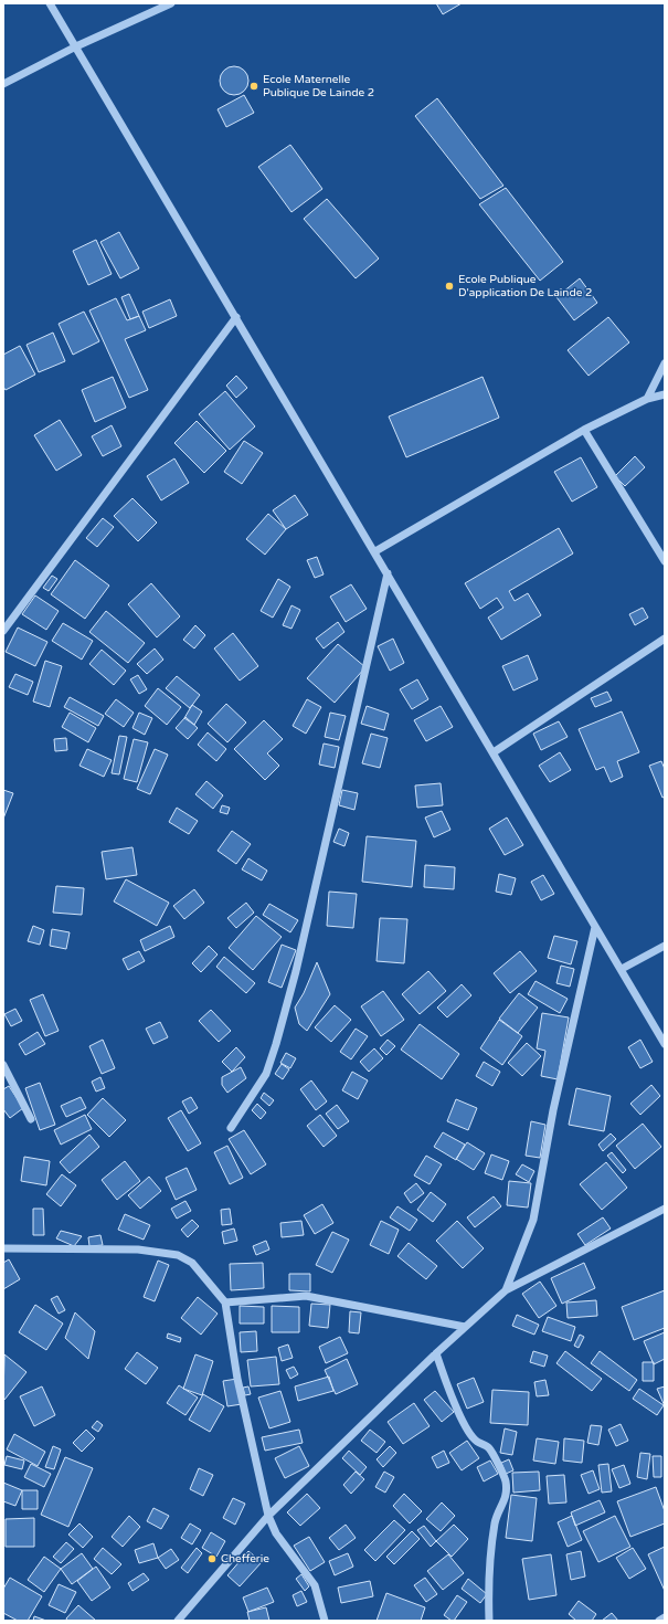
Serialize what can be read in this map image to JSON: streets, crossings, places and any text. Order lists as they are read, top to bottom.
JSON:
{
  "places": ["Ecole Maternelle Publique De Lainde 2", "Ecole Publique D'application De Lainde 2", "Chefferie"]
}
